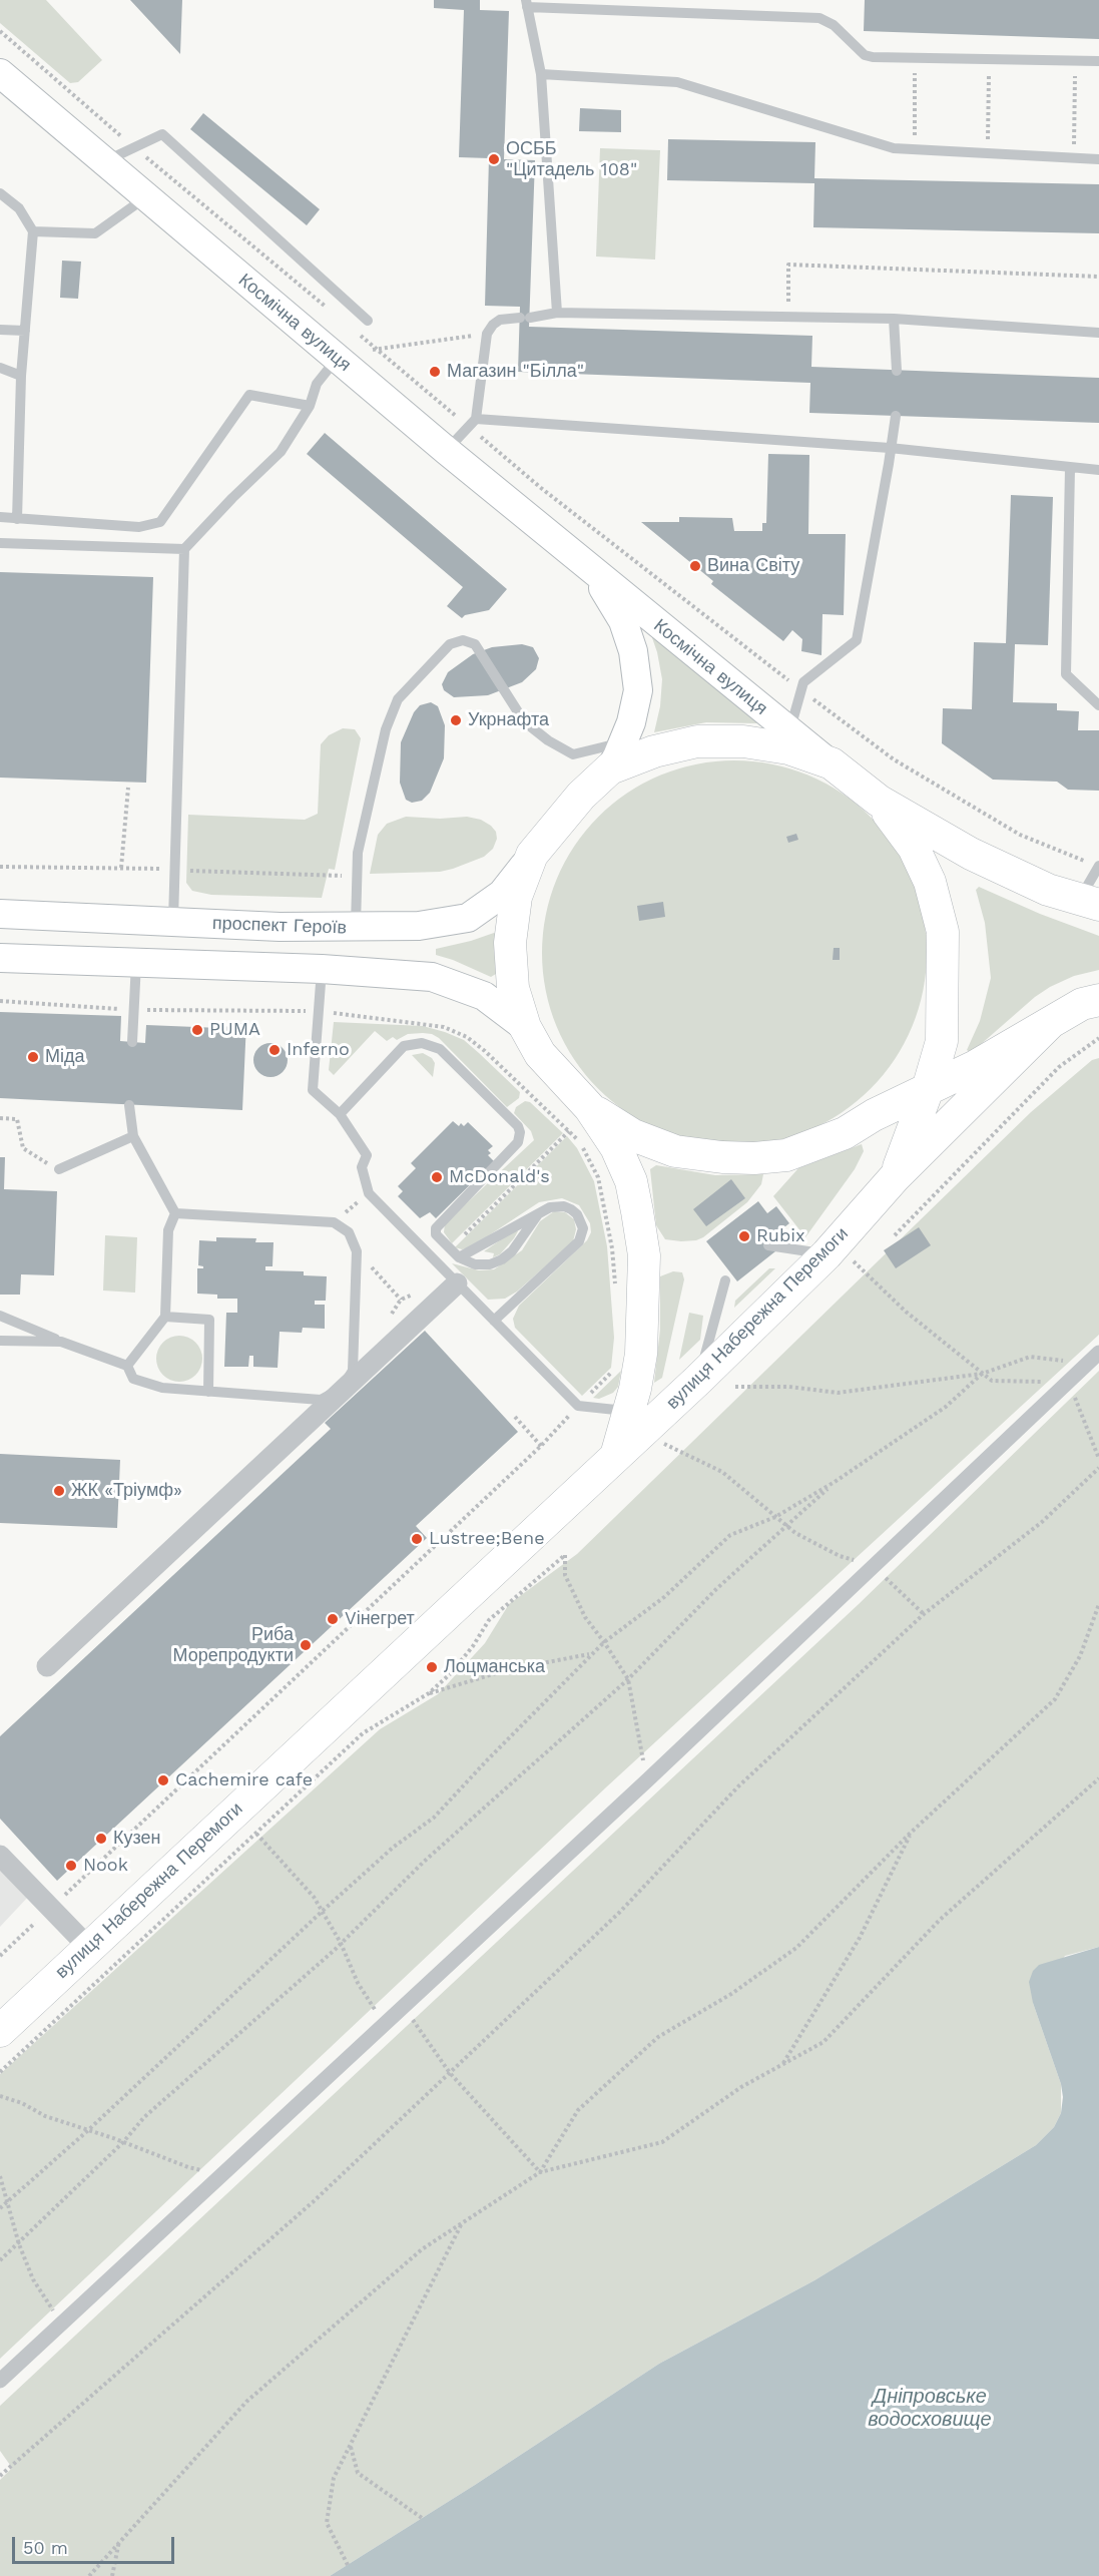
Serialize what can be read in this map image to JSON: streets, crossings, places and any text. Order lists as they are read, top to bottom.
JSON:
{
  "streets": {
    "main road": ["Космічна вулиця", "проспект Героїв", "вулиця Набережна Перемоги"]
  },
  "crossings": [
    ["Космічна вулиця", "вулиця Набережна Перемоги"],
    ["проспект Героїв", "вулиця Набережна Перемоги"]
  ],
  "water": ["Дніпровське водосховище"],
  "places": [
    "ОСББ \"Цитадель 108\"",
    "Магазин \"Білла\"",
    "Вина Світу",
    "Укрнафта",
    "PUMA",
    "Inferno",
    "Міда",
    "McDonald's",
    "Rubix",
    "ЖК «Тріумф»",
    "Lustree;Bene",
    "Vінегрет",
    "Риба Морепродукти",
    "Лоцманська",
    "Cachemire cafe",
    "Кузен",
    "Nook"
  ],
  "scale_bar": "50 m"
}
